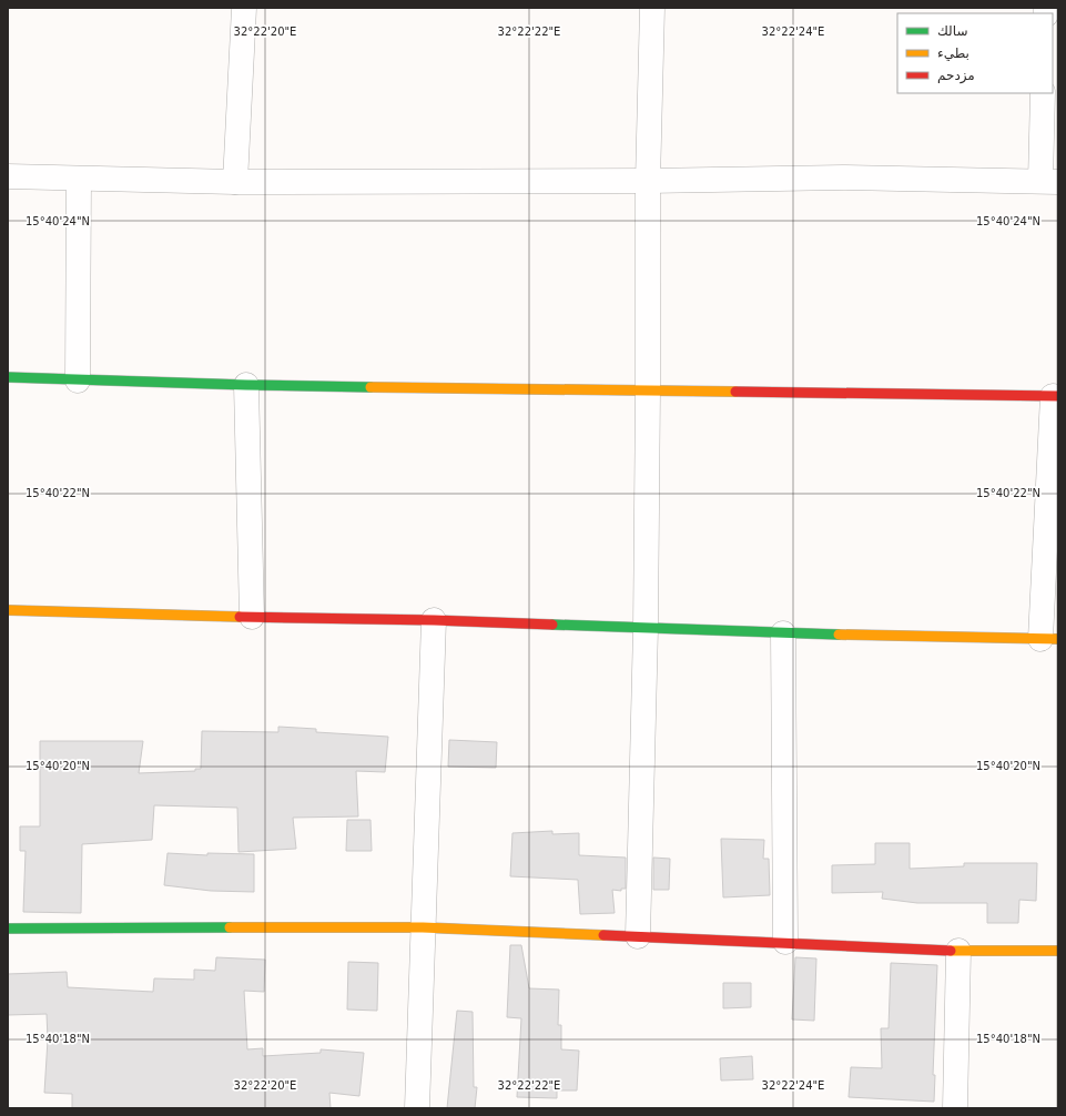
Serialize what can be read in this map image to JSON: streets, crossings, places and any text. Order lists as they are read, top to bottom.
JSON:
{
  "legend": ["سالك", "بطيء", "مزدحم"],
  "coordinates": [
    "32°22'20\"E",
    "32°22'22\"E",
    "32°22'24\"E",
    "15°40'24\"N",
    "15°40'22\"N",
    "15°40'20\"N",
    "15°40'18\"N"
  ]
}
